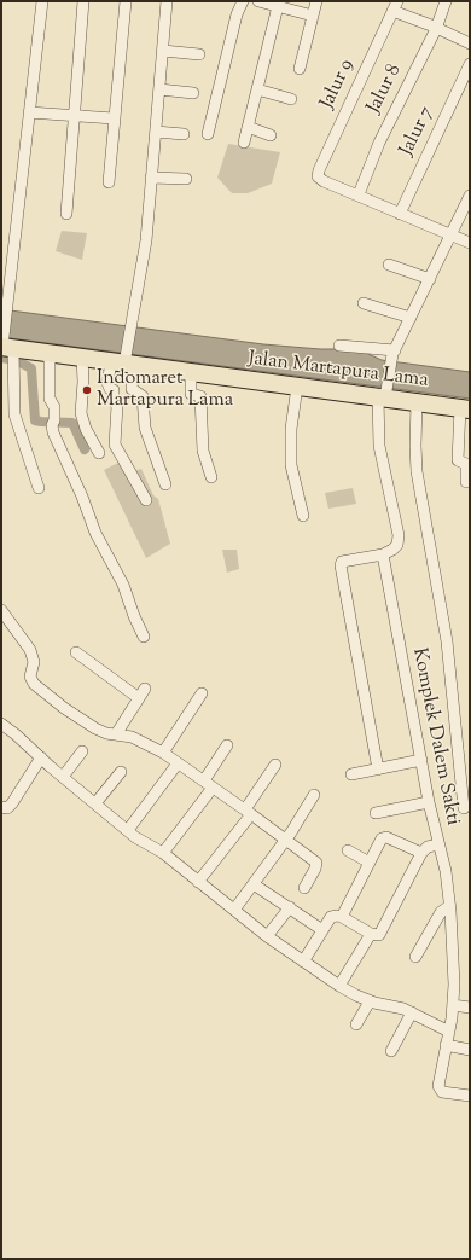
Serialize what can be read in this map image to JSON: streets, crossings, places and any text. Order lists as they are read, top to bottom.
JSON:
{
  "streets": {
    "main road": ["Jalan Martapura Lama"],
    "street": [
      "Jalur 9",
      "Jalur 8",
      "Jalur 7",
      "Komplek Dalem Sakti"
    ]
  },
  "crossings": [
    ["Jalur 9", "Jalur 8"]
  ],
  "places": ["Indomaret Martapura Lama"]
}
